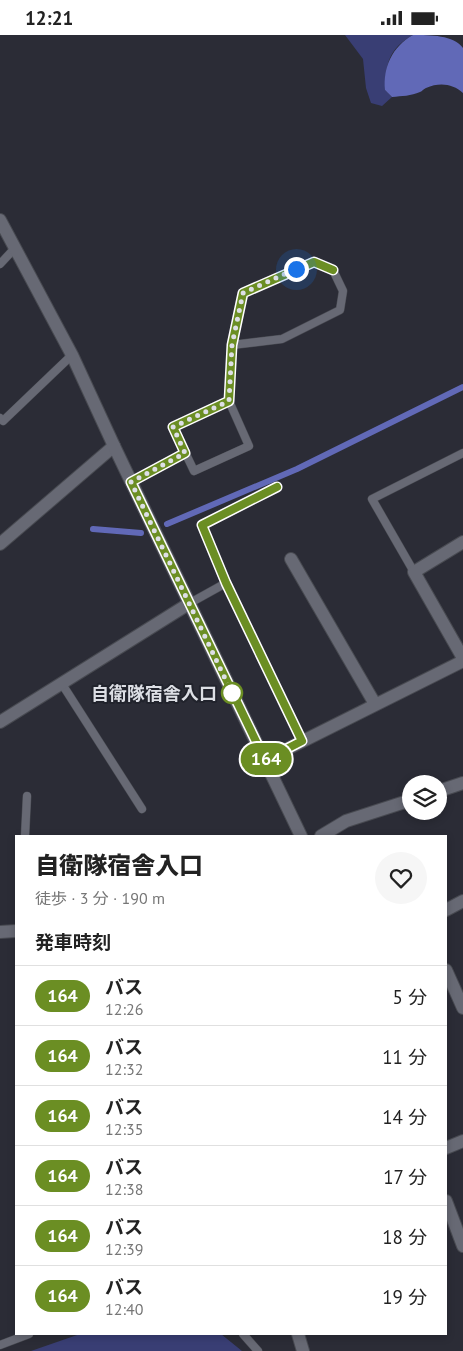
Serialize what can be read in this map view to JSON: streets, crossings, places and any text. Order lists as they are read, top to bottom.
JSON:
{
  "places": ["自衛隊宿舎入口"],
  "lines": ["bus line 164"],
  "page": {
    "status": "12:21",
    "on_map": "164",
    "heading": [
      ["自衛隊宿舎入口", "徒歩 · 3 分 · 190 m"],
      "発車時刻"
    ],
    "list": [
      {
        "mark": "164",
        "name": "バス",
        "note": "12:26",
        "value": "5 分"
      },
      {
        "mark": "164",
        "name": "バス",
        "note": "12:32",
        "value": "11 分"
      },
      {
        "mark": "164",
        "name": "バス",
        "note": "12:35",
        "value": "14 分"
      },
      {
        "mark": "164",
        "name": "バス",
        "note": "12:38",
        "value": "17 分"
      },
      {
        "mark": "164",
        "name": "バス",
        "note": "12:39",
        "value": "18 分"
      },
      {
        "mark": "164",
        "name": "バス",
        "note": "12:40",
        "value": "19 分"
      }
    ]
  }
}
